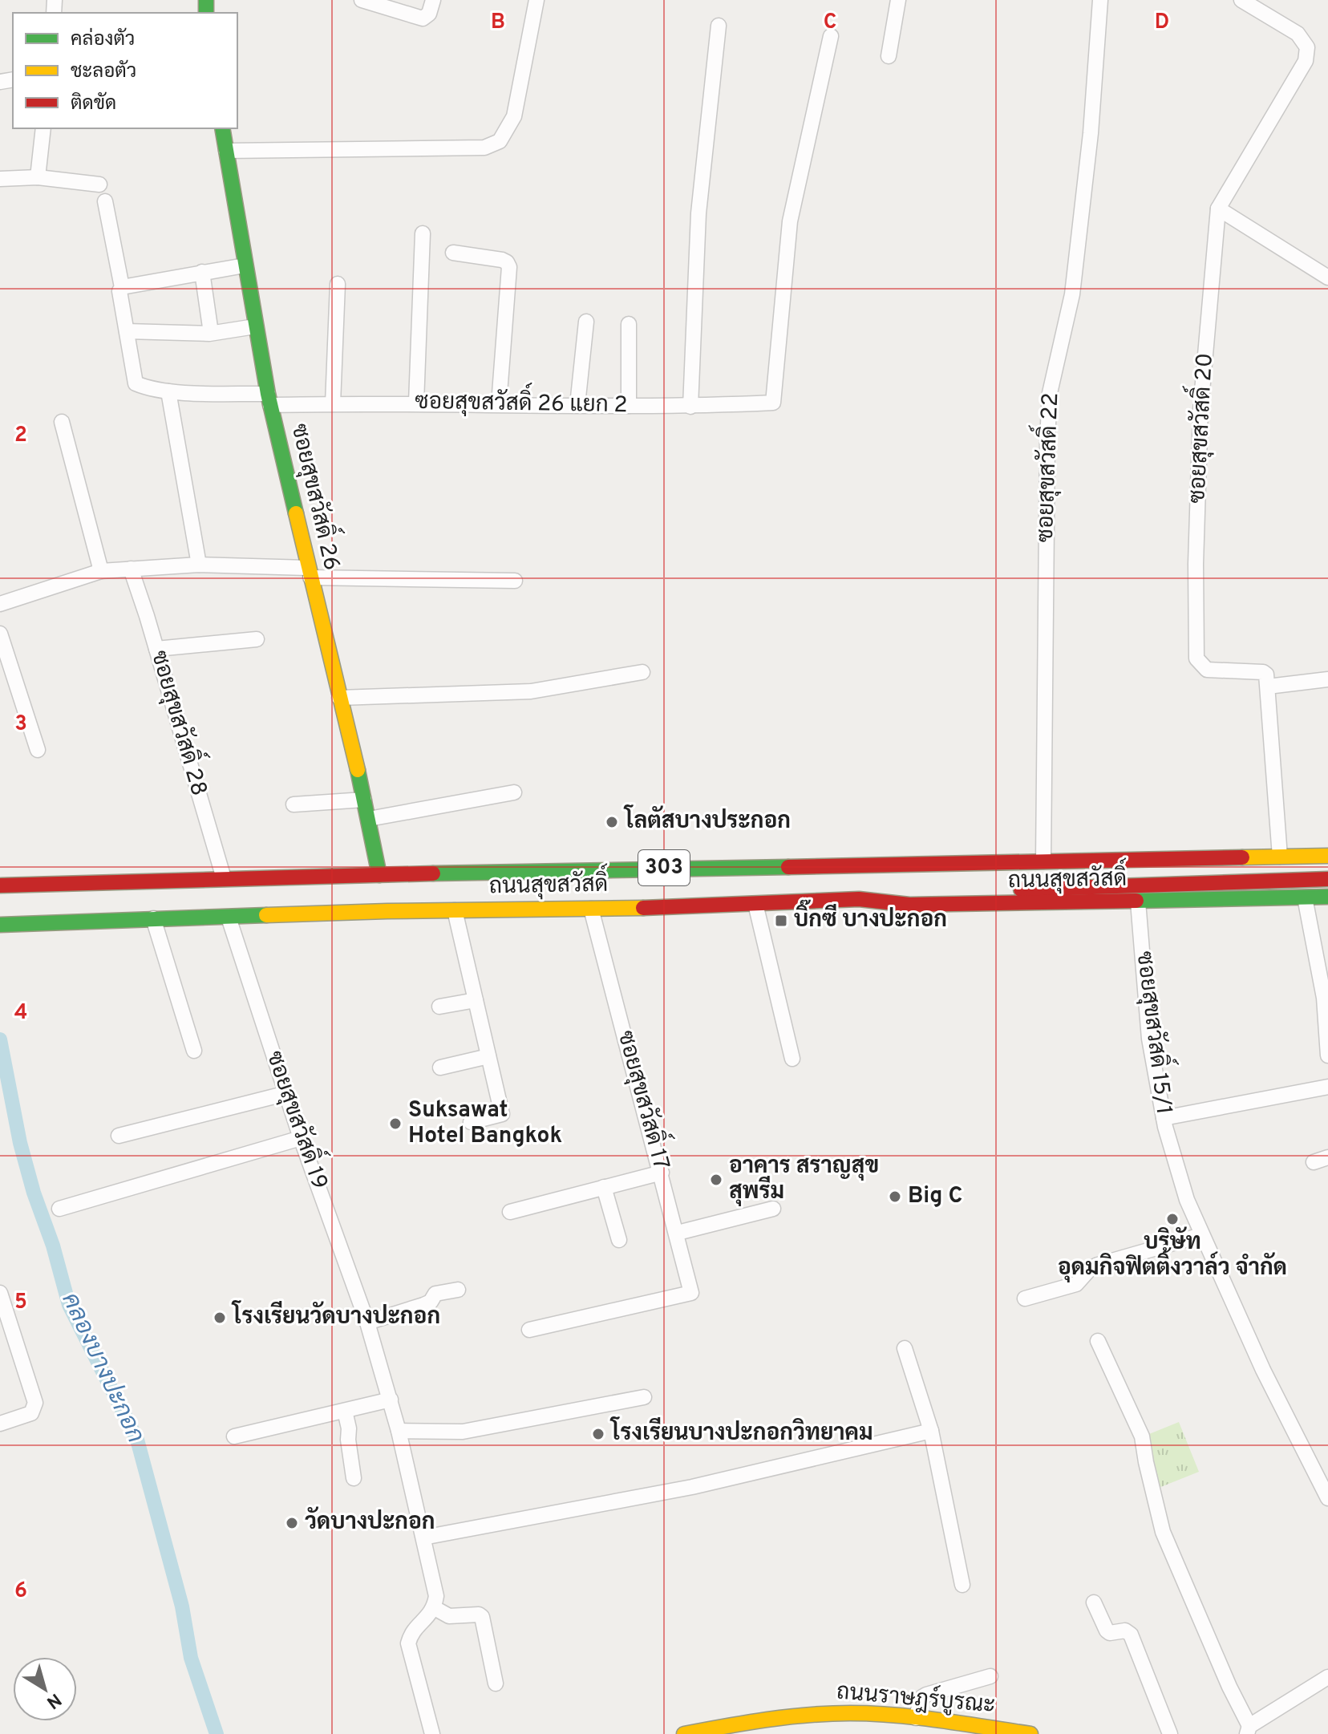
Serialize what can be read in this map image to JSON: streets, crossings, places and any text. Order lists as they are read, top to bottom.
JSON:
{
  "streets": {
    "main road": [
      "ซอยสุขสวัสดิ์ 26",
      "303",
      "ถนนสุขสวัสดิ์",
      "ถนนราษฎร์บูรณะ"
    ],
    "street": [
      "ซอยสุขสวัสดิ์ 26 แยก 2",
      "ซอยสุขสวัสดิ์ 20",
      "ซอยสุขสวัสดิ์ 22",
      "ซอยสุขสวัสดิ์ 28",
      "ซอยสุขสวัสดิ์ 15/1",
      "ซอยสุขสวัสดิ์ 17",
      "ซอยสุขสวัสดิ์ 19"
    ]
  },
  "crossings": [
    ["ซอยสุขสวัสดิ์ 26 แยก 2", "ซอยสุขสวัสดิ์ 26"],
    ["ซอยสุขสวัสดิ์ 22", "ถนนสุขสวัสดิ์"],
    ["ซอยสุขสวัสดิ์ 26", "ถนนสุขสวัสดิ์"],
    ["ซอยสุขสวัสดิ์ 28", "ถนนสุขสวัสดิ์"],
    ["303", "ถนนสุขสวัสดิ์"],
    ["ถนนสุขสวัสดิ์", "ซอยสุขสวัสดิ์ 15/1"],
    ["ถนนสุขสวัสดิ์", "ซอยสุขสวัสดิ์ 17"],
    ["ถนนสุขสวัสดิ์", "ซอยสุขสวัสดิ์ 19"]
  ],
  "water": ["คลองบางปะกอก"],
  "places": {
    "other": [
      "โลตัสบางประกอก",
      "Suksawat Hotel Bangkok",
      "อาคาร สราญสุข สุพรีม",
      "Big C",
      "บริษัท อุดมกิจฟิตติ้งวาล์ว จำกัด",
      "โรงเรียนวัดบางปะกอก",
      "โรงเรียนบางปะกอกวิทยาคม",
      "วัดบางปะกอก"
    ],
    "transit": ["บิ๊กซี บางปะกอก"]
  },
  "legend": ["คล่องตัว", "ชะลอตัว", "ติดขัด"],
  "north": "bottom right",
  "grid": {
    "columns": ["B", "C", "D"],
    "rows": [
      "2",
      "3",
      "4",
      "5",
      "6"
    ]
  }
}
